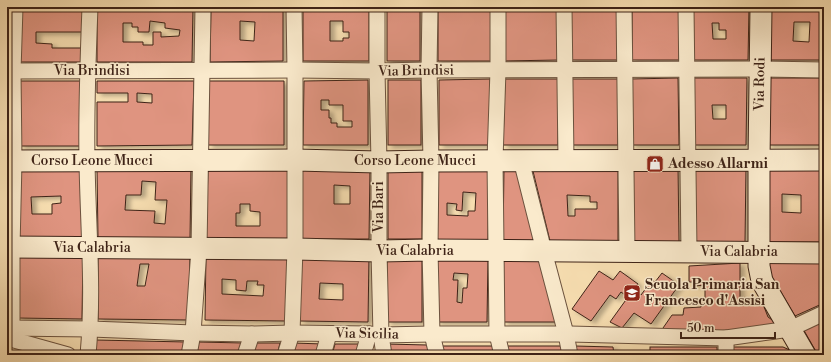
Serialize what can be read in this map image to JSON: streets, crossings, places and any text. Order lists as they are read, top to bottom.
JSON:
{
  "streets": {
    "street": [
      "Via Brindisi",
      "Via Rodi",
      "Corso Leone Mucci",
      "Via Bari",
      "Via Calabria",
      "Via Sicilia"
    ]
  },
  "crossings": [
    ["Via Brindisi", "Via Rodi"],
    ["Via Brindisi", "Via Bari"],
    ["Via Rodi", "Corso Leone Mucci"],
    ["Via Rodi", "Via Calabria"],
    ["Via Rodi", "Via Sicilia"],
    ["Corso Leone Mucci", "Via Bari"],
    ["Via Bari", "Via Calabria"],
    ["Via Bari", "Via Sicilia"]
  ],
  "places": {
    "shop": ["Adesso Allarmi"],
    "school or university": ["Scuola Primaria San Francesco d'Assisi"]
  },
  "scale_bar": "50 m"
}
